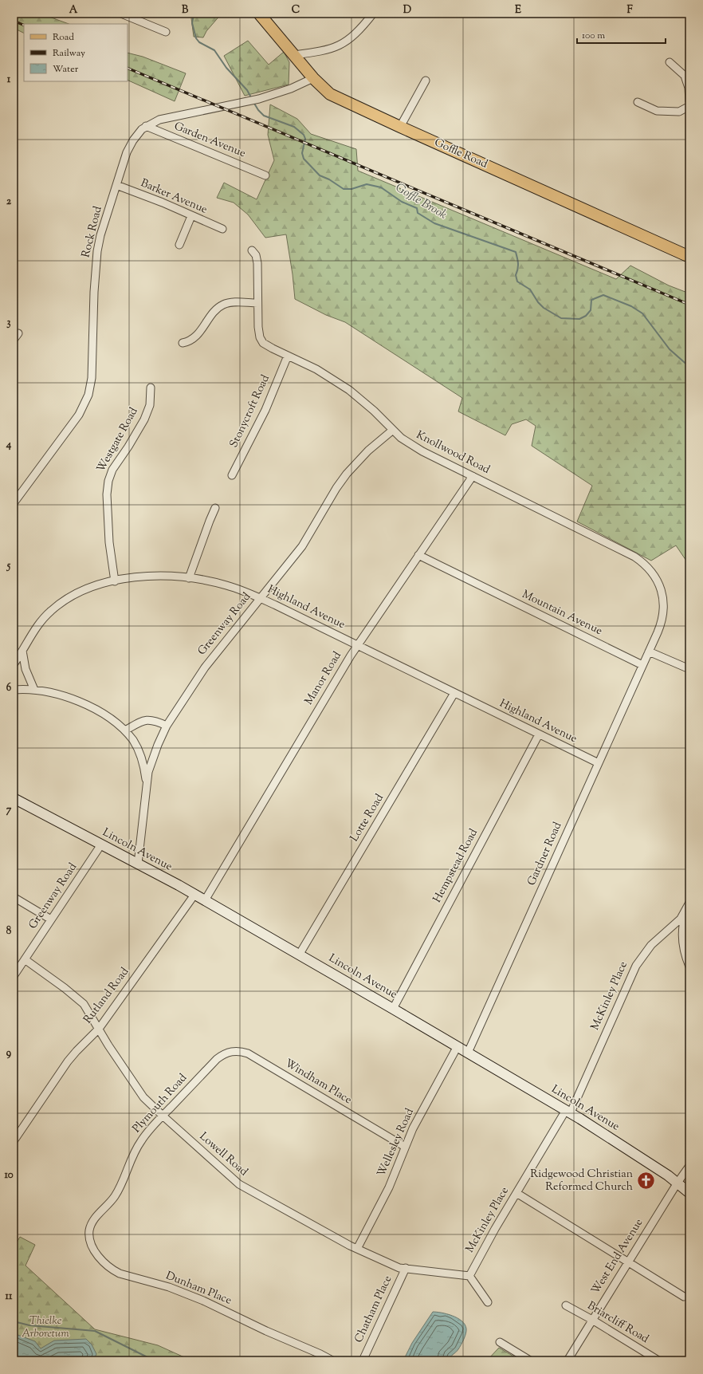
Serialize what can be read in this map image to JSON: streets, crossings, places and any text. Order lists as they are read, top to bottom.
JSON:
{
  "streets": {
    "main road": ["Goffle Road", "Lincoln Avenue"],
    "street": [
      "Garden Avenue",
      "Barker Avenue",
      "Rock Road",
      "Stonycroft Road",
      "Westgate Road",
      "Knollwood Road",
      "Highland Avenue",
      "Mountain Avenue",
      "Greenway Road",
      "Manor Road",
      "Lotte Road",
      "Gardner Road",
      "Hempstead Road",
      "Rutland Road",
      "McKinley Place",
      "Windham Place",
      "Plymouth Road",
      "Wellesley Road",
      "Lowell Road",
      "West End Avenue",
      "Dunham Place",
      "Chatham Place",
      "Briarcliff Road"
    ]
  },
  "crossings": [
    ["Garden Avenue", "Rock Road"],
    ["Goffle Road", "Rock Road"],
    ["Barker Avenue", "Rock Road"],
    ["Stonycroft Road", "Knollwood Road"],
    ["Westgate Road", "Highland Avenue"],
    ["Knollwood Road", "Greenway Road"],
    ["Knollwood Road", "Manor Road"],
    ["Highland Avenue", "Greenway Road"],
    ["Highland Avenue", "Manor Road"],
    ["Highland Avenue", "Lotte Road"],
    ["Highland Avenue", "Gardner Road"],
    ["Highland Avenue", "Hempstead Road"],
    ["Mountain Avenue", "Manor Road"],
    ["Mountain Avenue", "Gardner Road"],
    ["Greenway Road", "Lincoln Avenue"],
    ["Greenway Road", "Lowell Road"],
    ["Manor Road", "Lincoln Avenue"],
    ["Lotte Road", "Lincoln Avenue"],
    ["Lincoln Avenue", "Gardner Road"],
    ["Lincoln Avenue", "Hempstead Road"],
    ["Lincoln Avenue", "Rutland Road"],
    ["Lincoln Avenue", "McKinley Place"],
    ["Lincoln Avenue", "Wellesley Road"],
    ["Lincoln Avenue", "West End Avenue"],
    ["Rutland Road", "Lowell Road"],
    ["McKinley Place", "Lowell Road"],
    ["Windham Place", "Plymouth Road"],
    ["Windham Place", "Wellesley Road"],
    ["Plymouth Road", "Lowell Road"],
    ["Plymouth Road", "Dunham Place"],
    ["Wellesley Road", "Lowell Road"],
    ["Lowell Road", "Chatham Place"],
    ["West End Avenue", "Briarcliff Road"]
  ],
  "water": ["Goffle Brook"],
  "parks": ["Thielke Arboretum"],
  "places": {
    "church": ["Ridgewood Christian Reformed Church"]
  },
  "legend": ["Road", "Railway", "Water"],
  "scale_bar": "100 m",
  "grid": {
    "columns": [
      "A",
      "B",
      "C",
      "D",
      "E",
      "F"
    ],
    "rows": [
      "1",
      "2",
      "3",
      "4",
      "5",
      "6",
      "7",
      "8",
      "9",
      "10",
      "11"
    ]
  }
}
